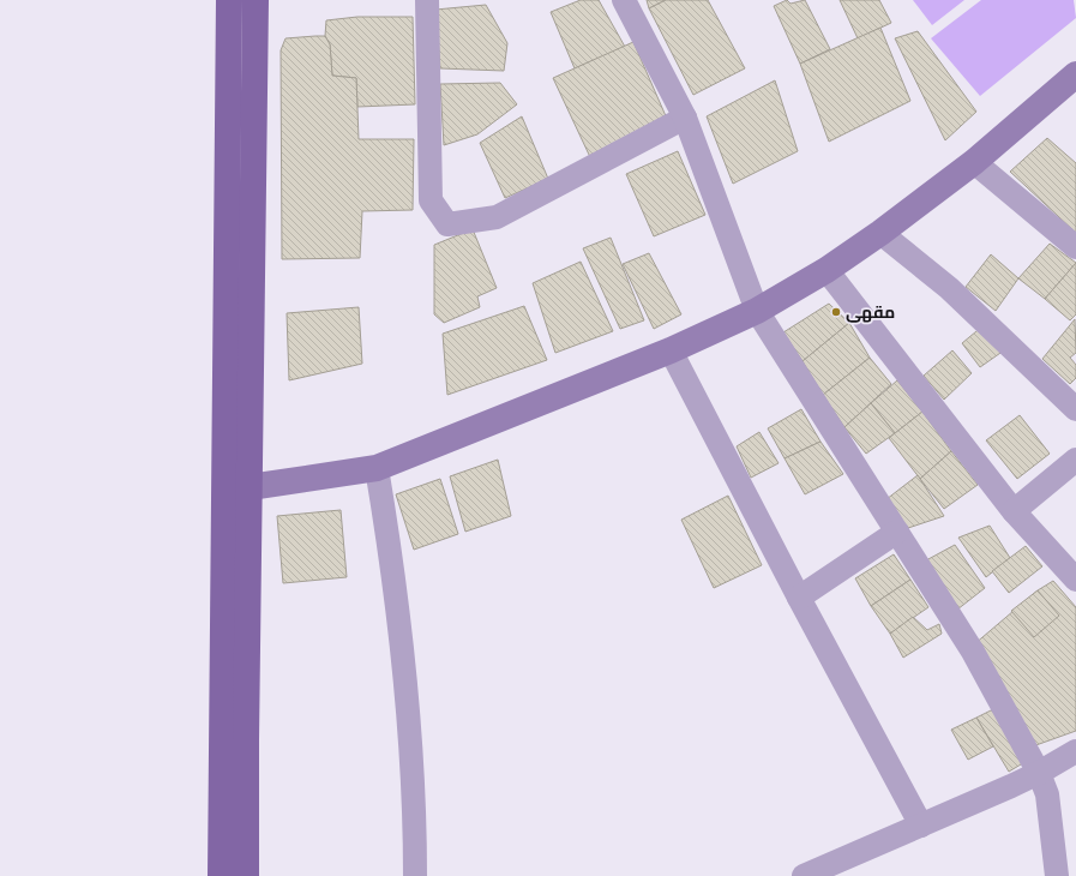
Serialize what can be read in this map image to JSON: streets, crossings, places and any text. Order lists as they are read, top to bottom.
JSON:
{
  "places": ["مقهى"]
}
